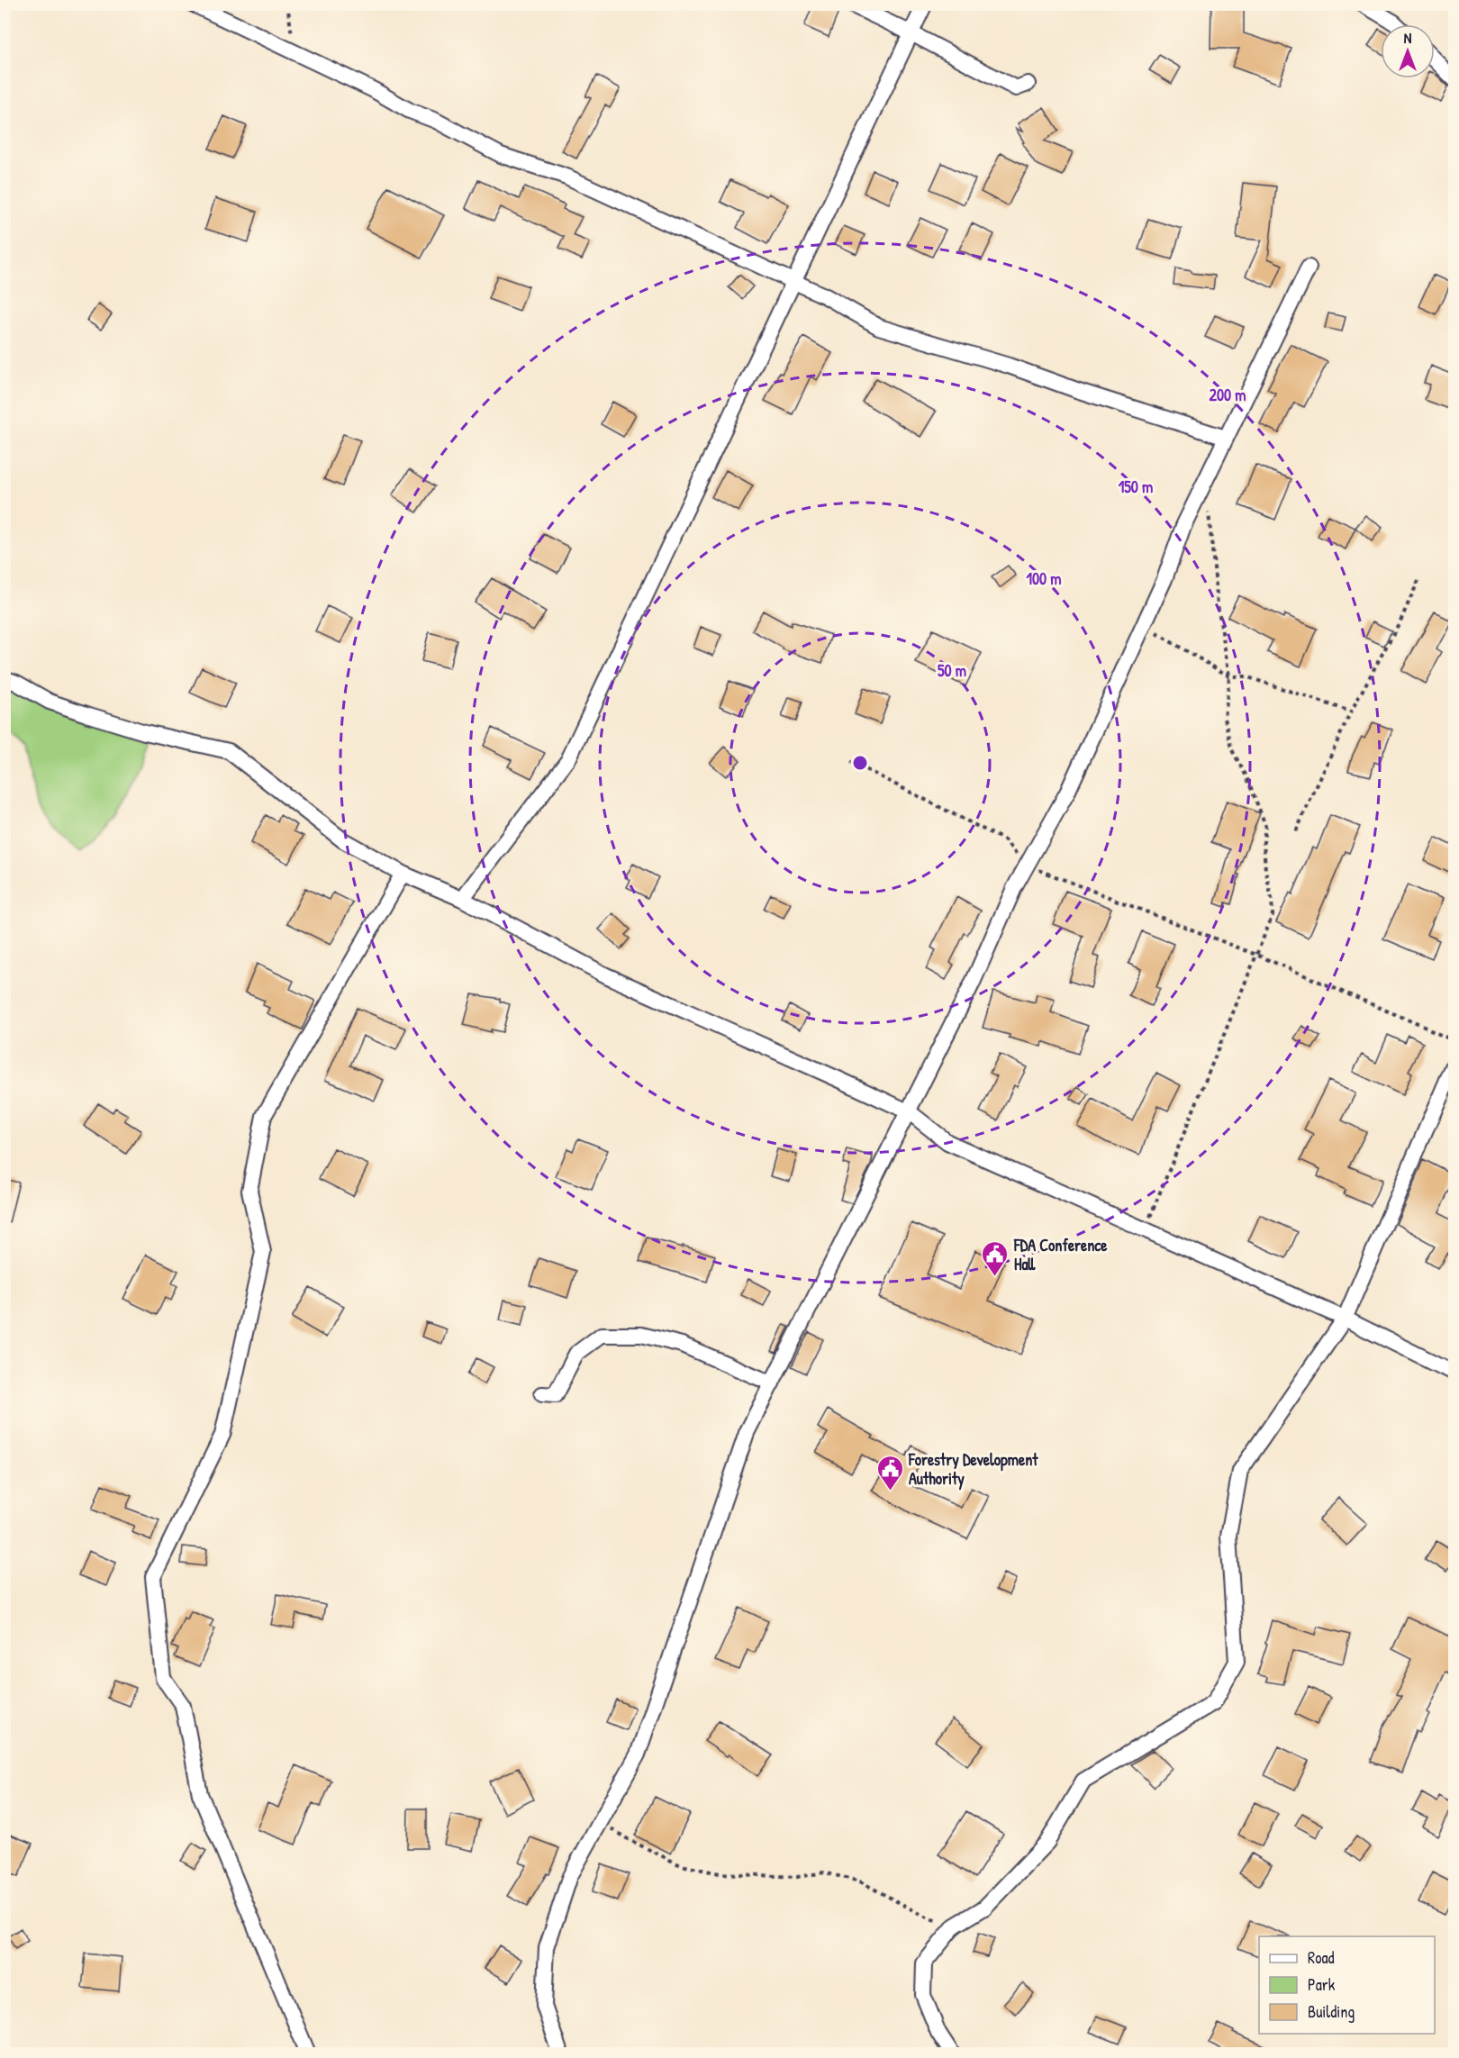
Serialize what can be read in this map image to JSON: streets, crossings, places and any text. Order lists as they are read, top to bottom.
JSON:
{
  "places": {
    "public building": ["FDA Conference Hall", "Forestry Development Authority"]
  },
  "legend": ["Road", "Park", "Building"],
  "north": "top",
  "rings": [
    "200 m",
    "150 m",
    "100 m",
    "50 m"
  ]
}
